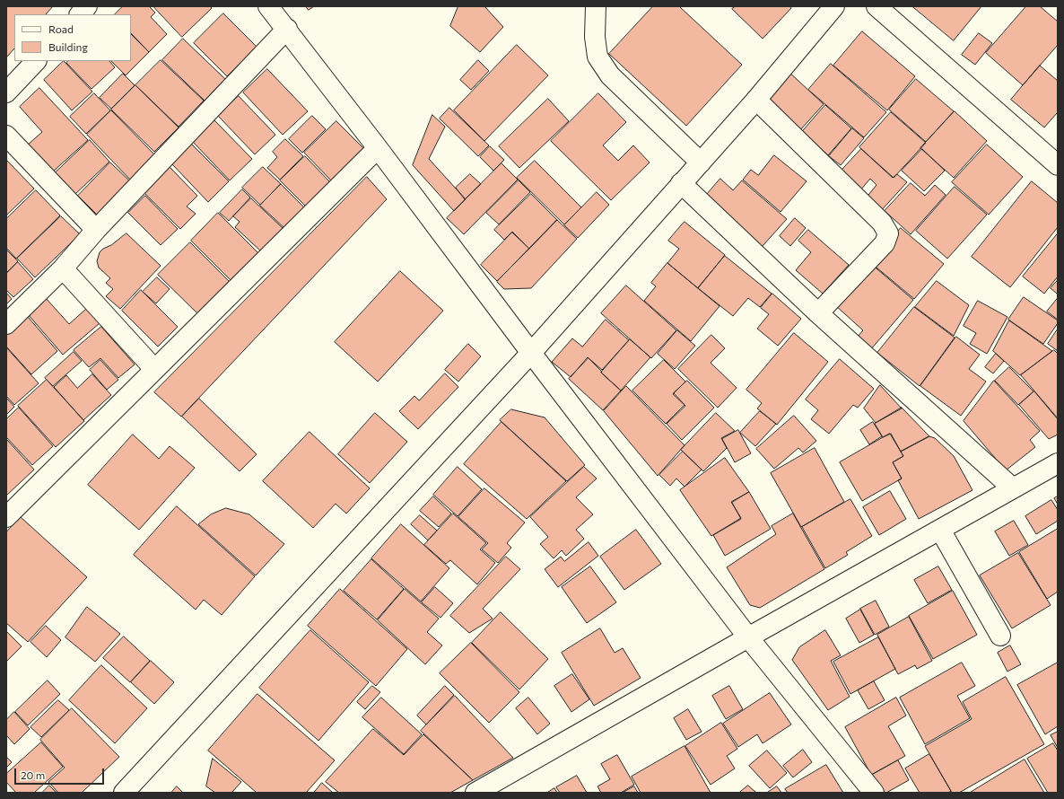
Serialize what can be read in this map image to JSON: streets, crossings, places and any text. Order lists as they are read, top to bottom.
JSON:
{
  "legend": ["Road", "Building"],
  "scale_bar": "20 m"
}
